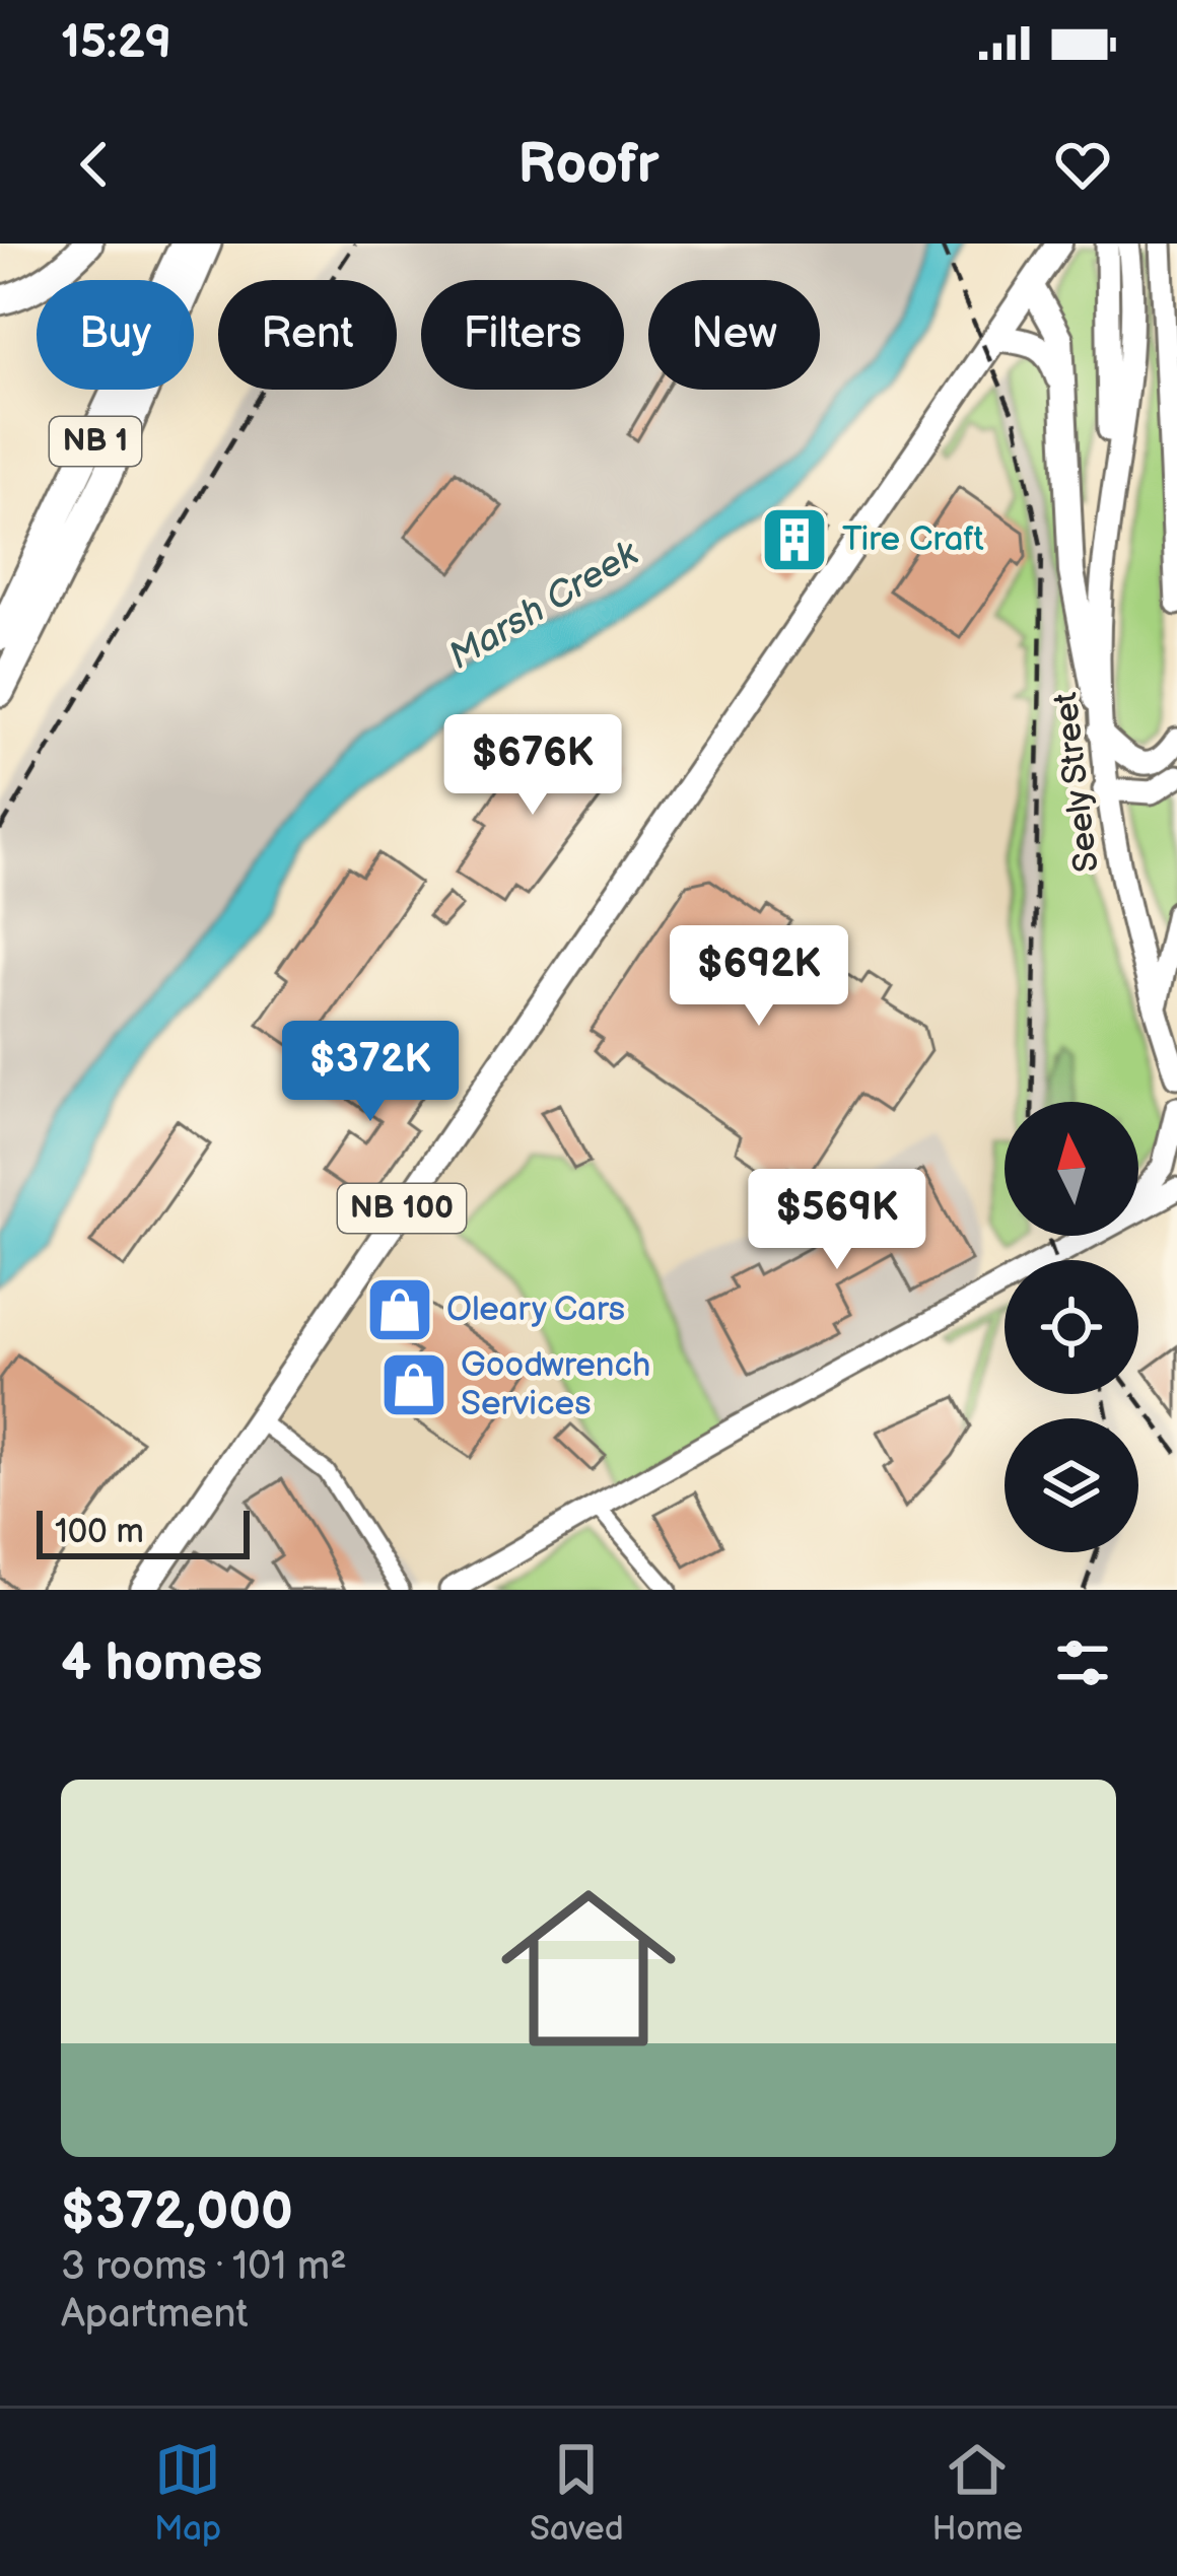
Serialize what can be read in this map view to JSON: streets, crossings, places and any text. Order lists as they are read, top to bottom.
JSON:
{
  "streets": {
    "highway": ["NB 1"],
    "main road": ["Seely Street", "NB 100"]
  },
  "water": ["Marsh Creek"],
  "places": {
    "building": ["Tire Craft"],
    "shop": ["Oleary Cars", "Goodwrench Services"]
  },
  "scale_bar": "100 m",
  "north": "top",
  "page": {
    "status": "15:29",
    "header": "Roofr",
    "chip": [
      "Buy",
      "Rent",
      "Filters",
      "New"
    ],
    "price": [
      "$676K",
      "$692K",
      "$372K",
      "$569K"
    ],
    "scale": "100 m",
    "heading": "4 homes",
    "list": [
      {
        "name": "$372,000",
        "note": "3 rooms · 101 m² · Apartment"
      }
    ],
    "tabs": ["Map", "Saved", "Home"]
  }
}
